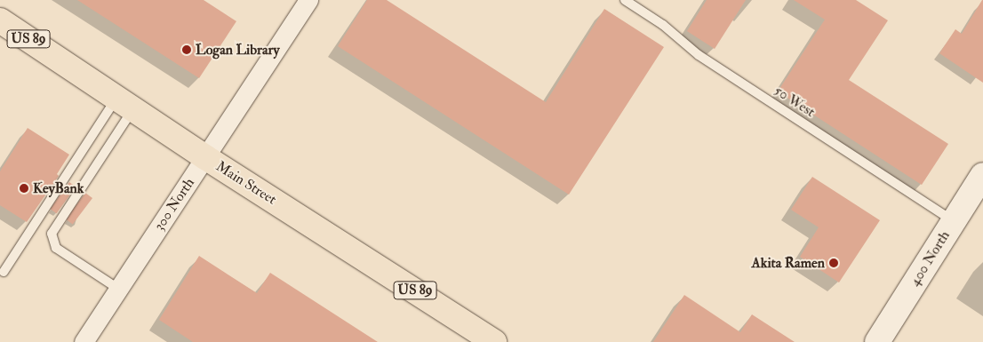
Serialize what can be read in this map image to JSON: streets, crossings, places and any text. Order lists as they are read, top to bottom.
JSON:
{
  "streets": {
    "main road": ["US 89", "Main Street"],
    "street": ["300 North", "400 North"],
    "lane": ["50 West"]
  },
  "crossings": [
    ["50 West", "400 North"],
    ["Main Street", "300 North"]
  ],
  "places": ["Logan Library", "KeyBank", "Akita Ramen"]
}
